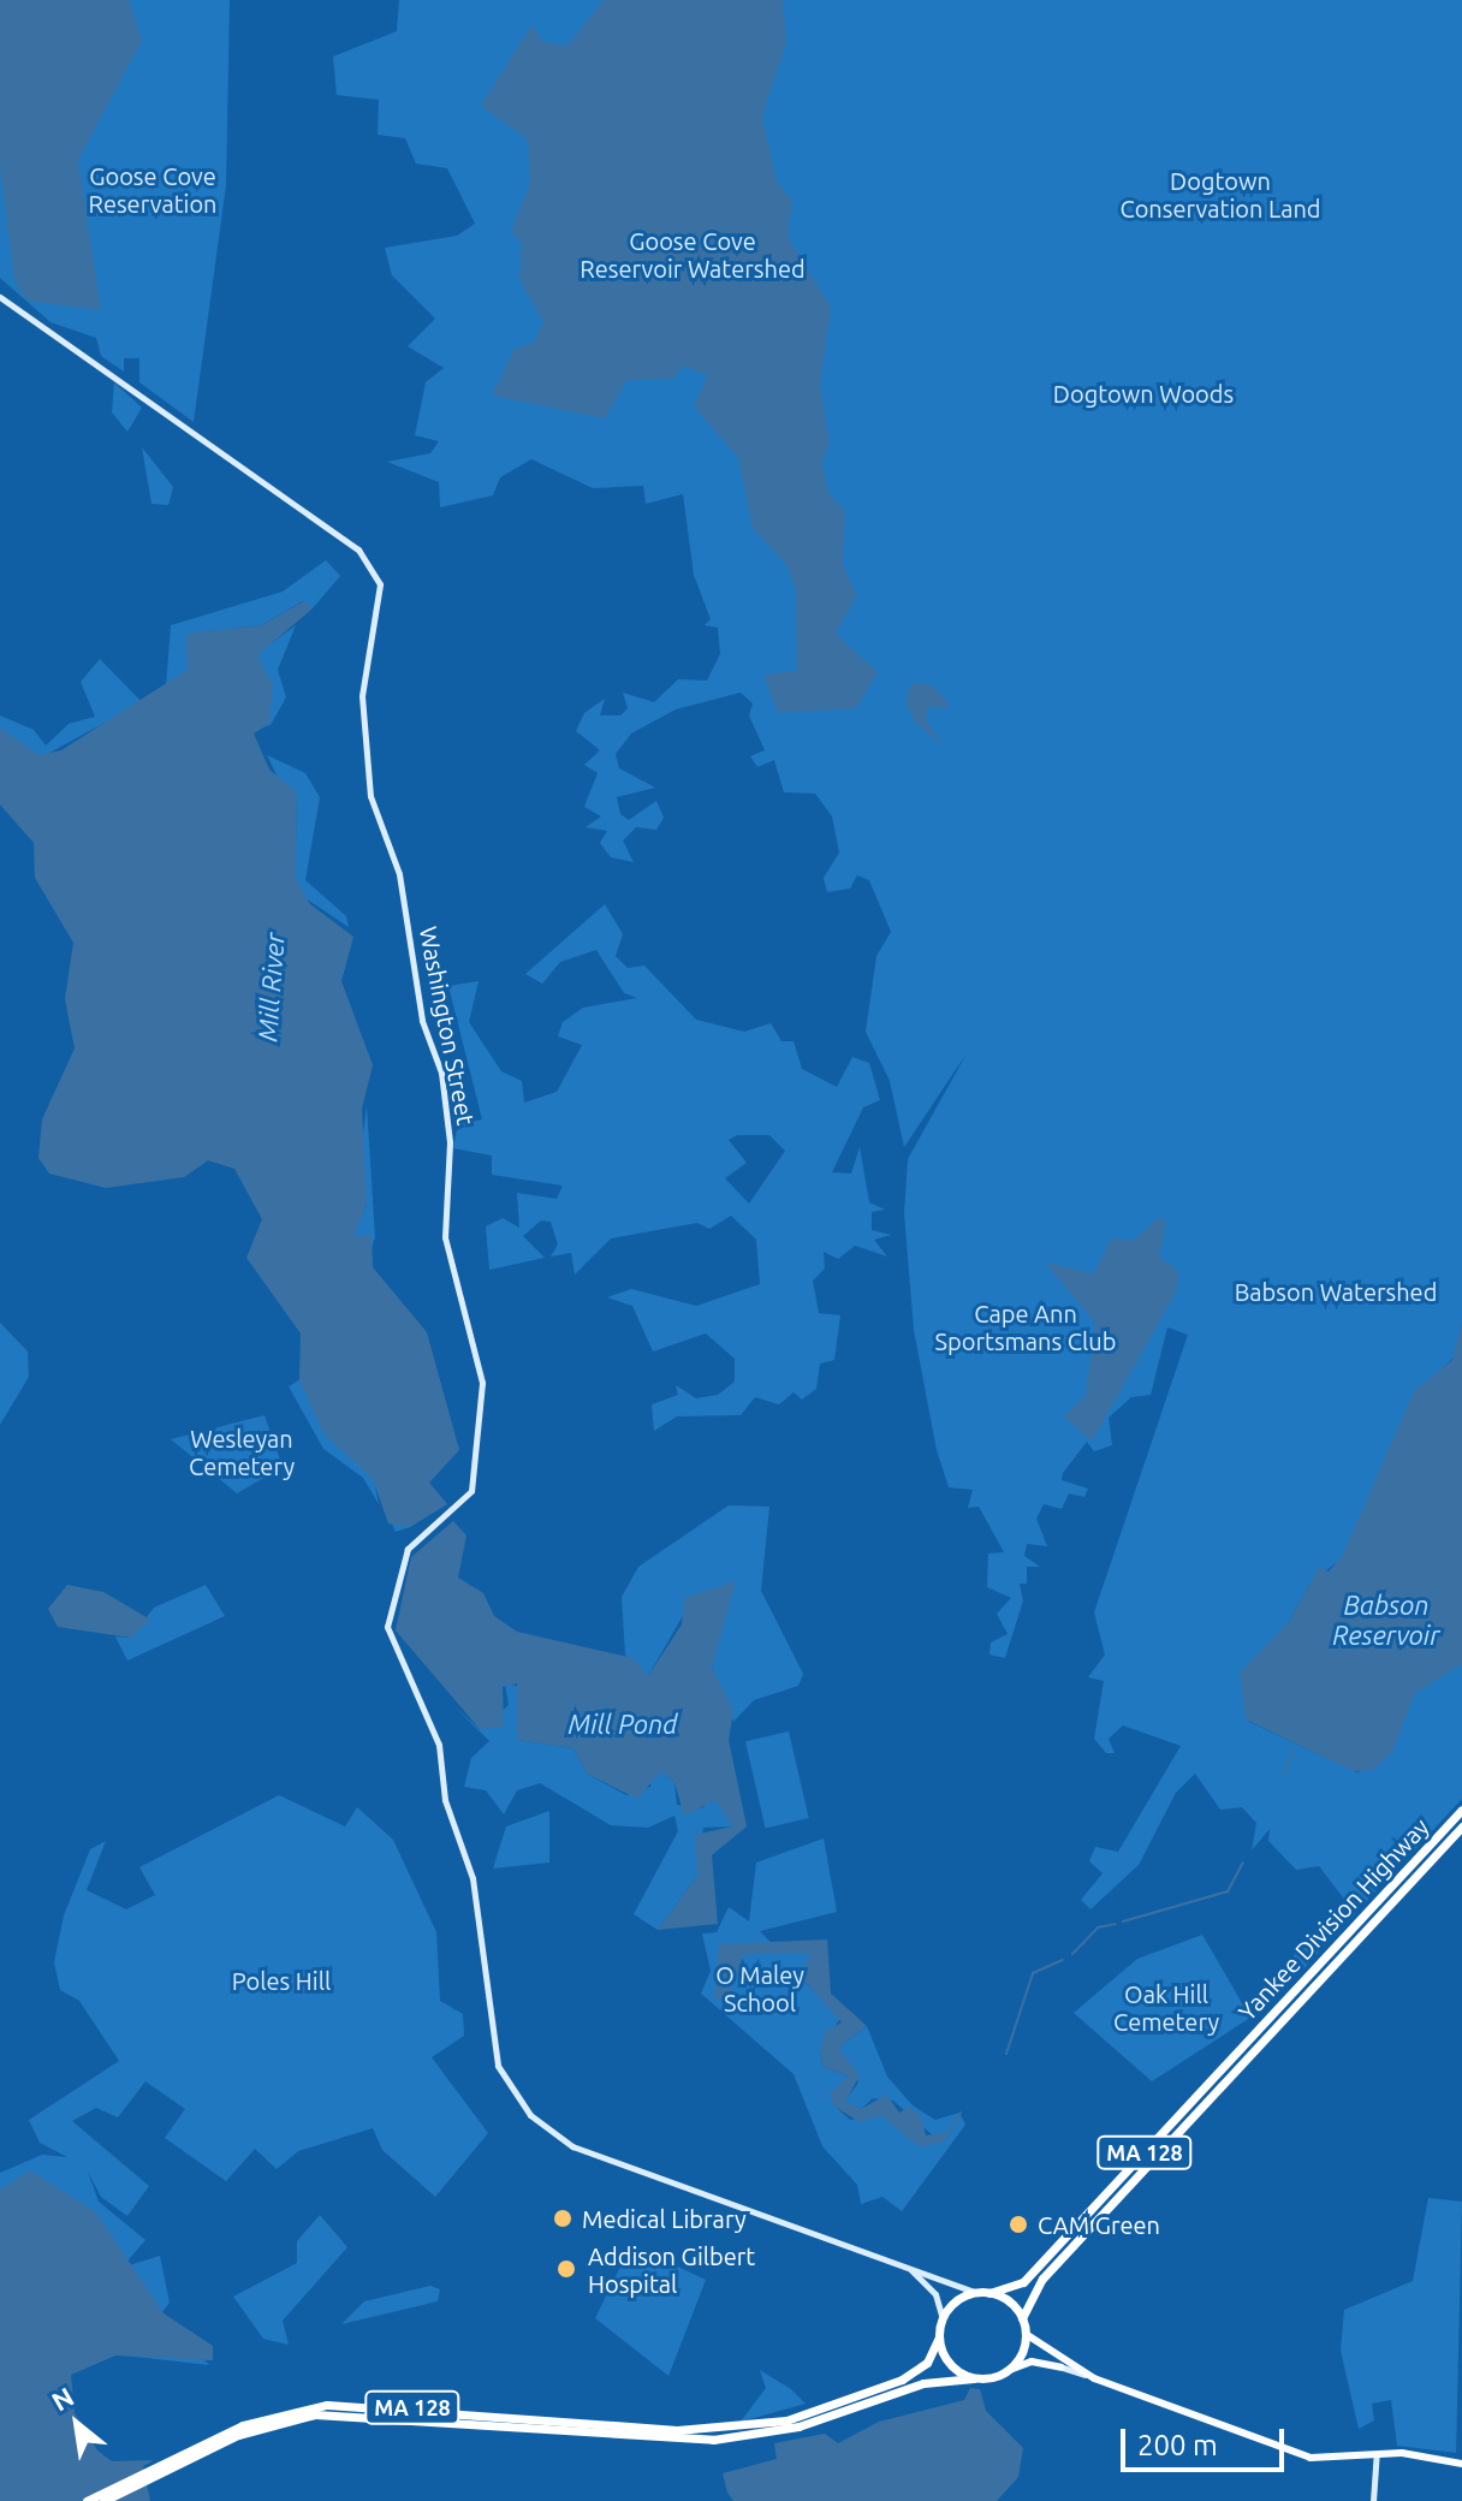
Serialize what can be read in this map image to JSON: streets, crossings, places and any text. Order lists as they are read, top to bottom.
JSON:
{
  "streets": {
    "highway": ["Yankee Division Highway", "MA 128"],
    "main road": ["Washington Street"]
  },
  "crossings": [
    ["Washington Street", "Yankee Division Highway"],
    ["Washington Street", "MA 128"],
    ["Yankee Division Highway", "MA 128"]
  ],
  "water": ["Mill River", "Babson Reservoir", "Mill Pond"],
  "parks": [
    "Goose Cove Reservation",
    "Dogtown Conservation Land",
    "Goose Cove Reservoir Watershed",
    "Dogtown Woods",
    "Babson Watershed",
    "Cape Ann Sportsmans Club",
    "Wesleyan Cemetery",
    "O Maley School",
    "Poles Hill",
    "Oak Hill Cemetery"
  ],
  "places": ["Medical Library", "CAM Green", "Addison Gilbert Hospital"],
  "scale_bar": "200 m",
  "north": "top left"
}
